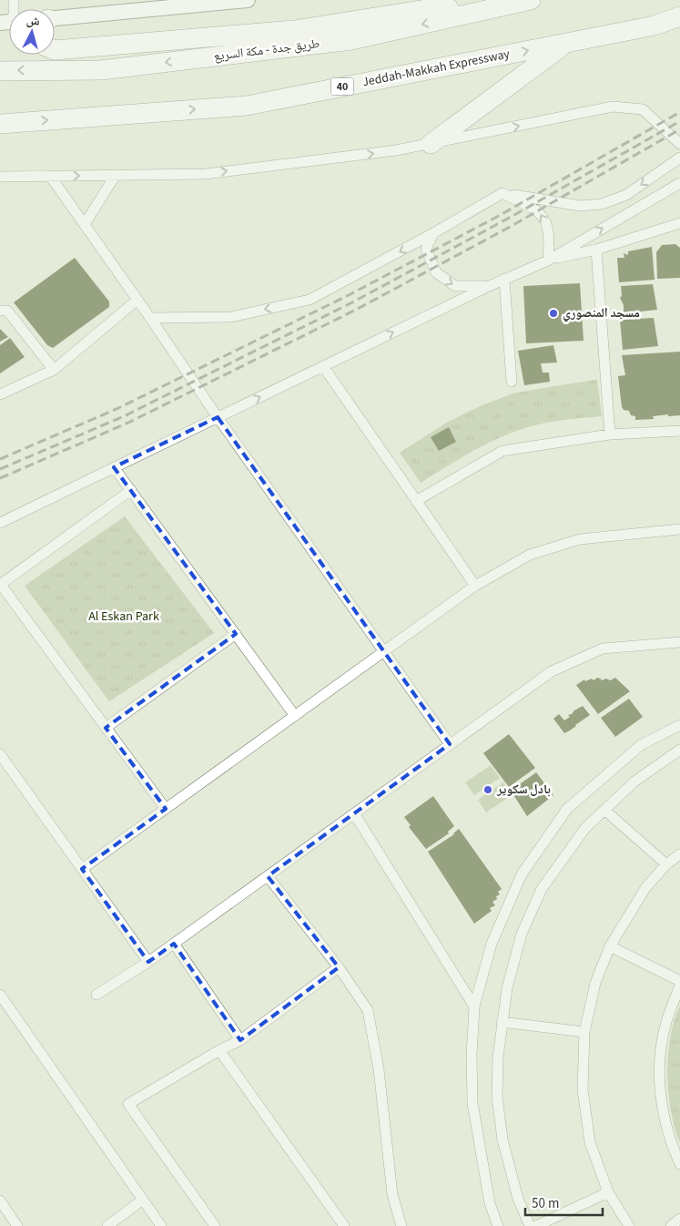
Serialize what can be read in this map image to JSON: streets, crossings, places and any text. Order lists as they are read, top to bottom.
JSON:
{
  "streets": {
    "highway": ["طريق جدة - مكة السريع", "Jeddah-Makkah Expressway", "40"]
  },
  "parks": ["Al Eskan Park"],
  "places": ["مسجد المنصوري", "بادل سكوير"],
  "scale_bar": "50 m",
  "north": "top"
}
